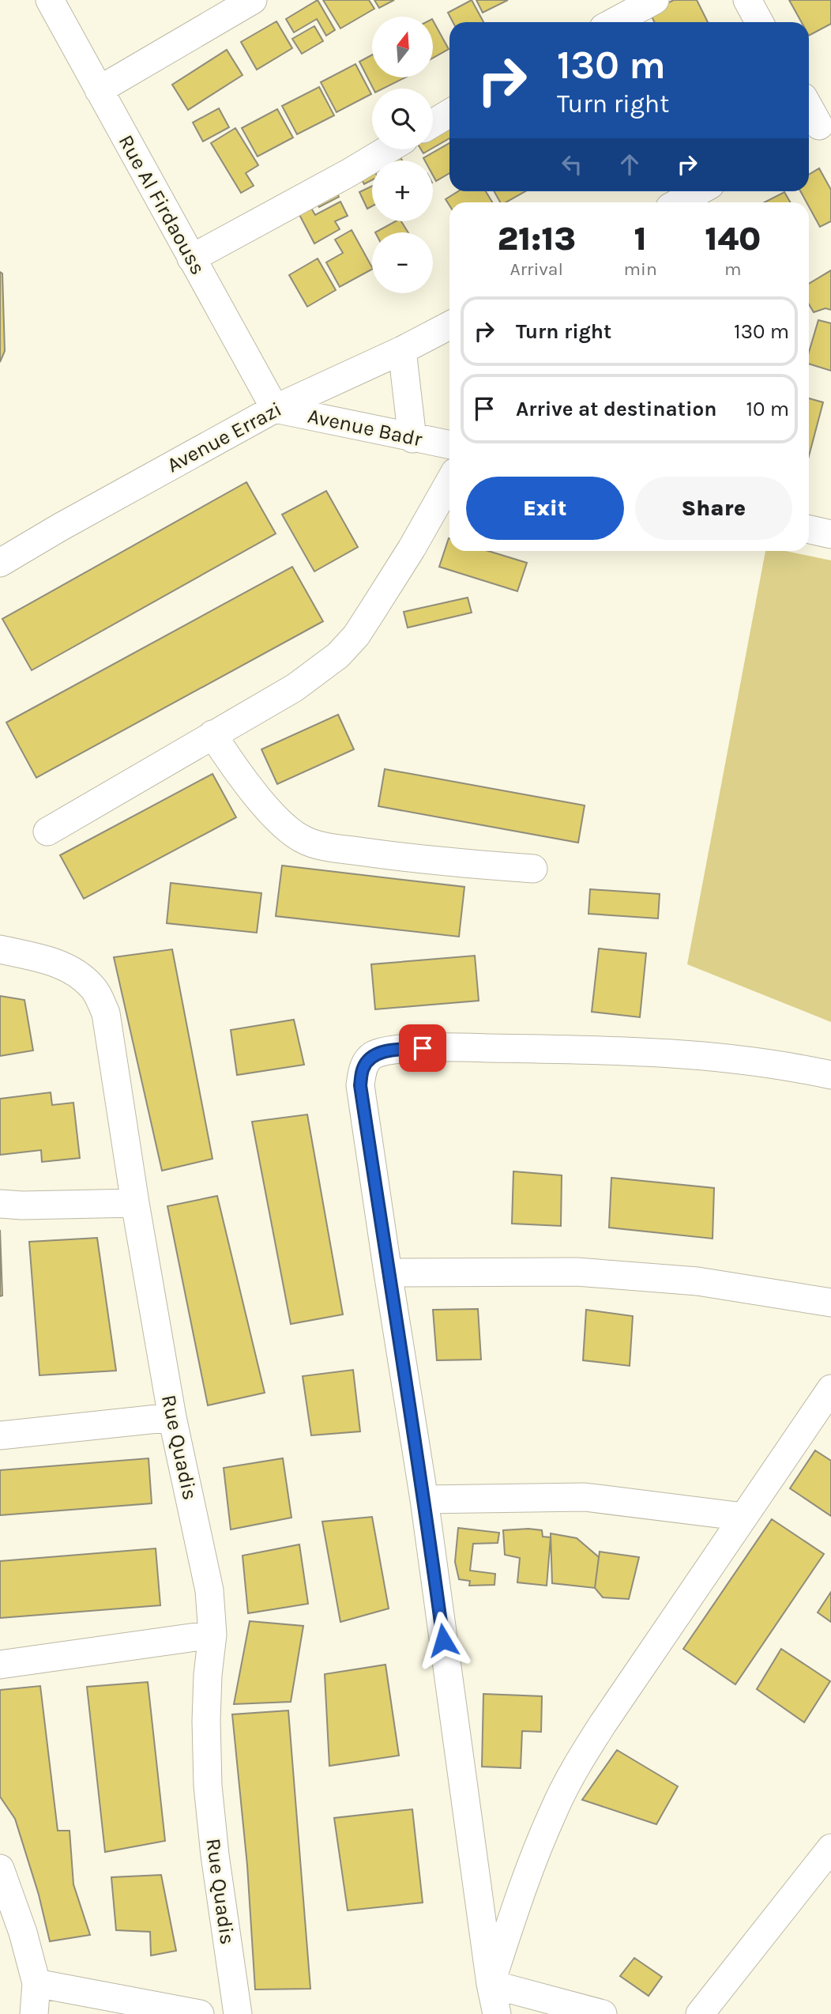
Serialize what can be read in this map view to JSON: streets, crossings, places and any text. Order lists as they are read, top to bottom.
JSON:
{
  "streets": {
    "street": [
      "Rue Al Firdaouss",
      "Avenue Badr",
      "Avenue Errazi",
      "Rue Quadis"
    ]
  },
  "crossings": [
    ["Rue Al Firdaouss", "Avenue Badr"],
    ["Rue Al Firdaouss", "Avenue Errazi"],
    ["Avenue Badr", "Avenue Errazi"]
  ],
  "north": "top",
  "page": {
    "map_buttons": ["+", "−"],
    "turn": ["130 m", "Turn right"],
    "eta": [
      "21:13",
      "Arrival",
      "1",
      "min",
      "140",
      "m"
    ],
    "list": [
      {
        "name": "Turn right",
        "value": "130 m"
      },
      {
        "name": "Arrive at destination",
        "value": "10 m"
      }
    ],
    "buttons": ["Exit", "Share"]
  }
}
